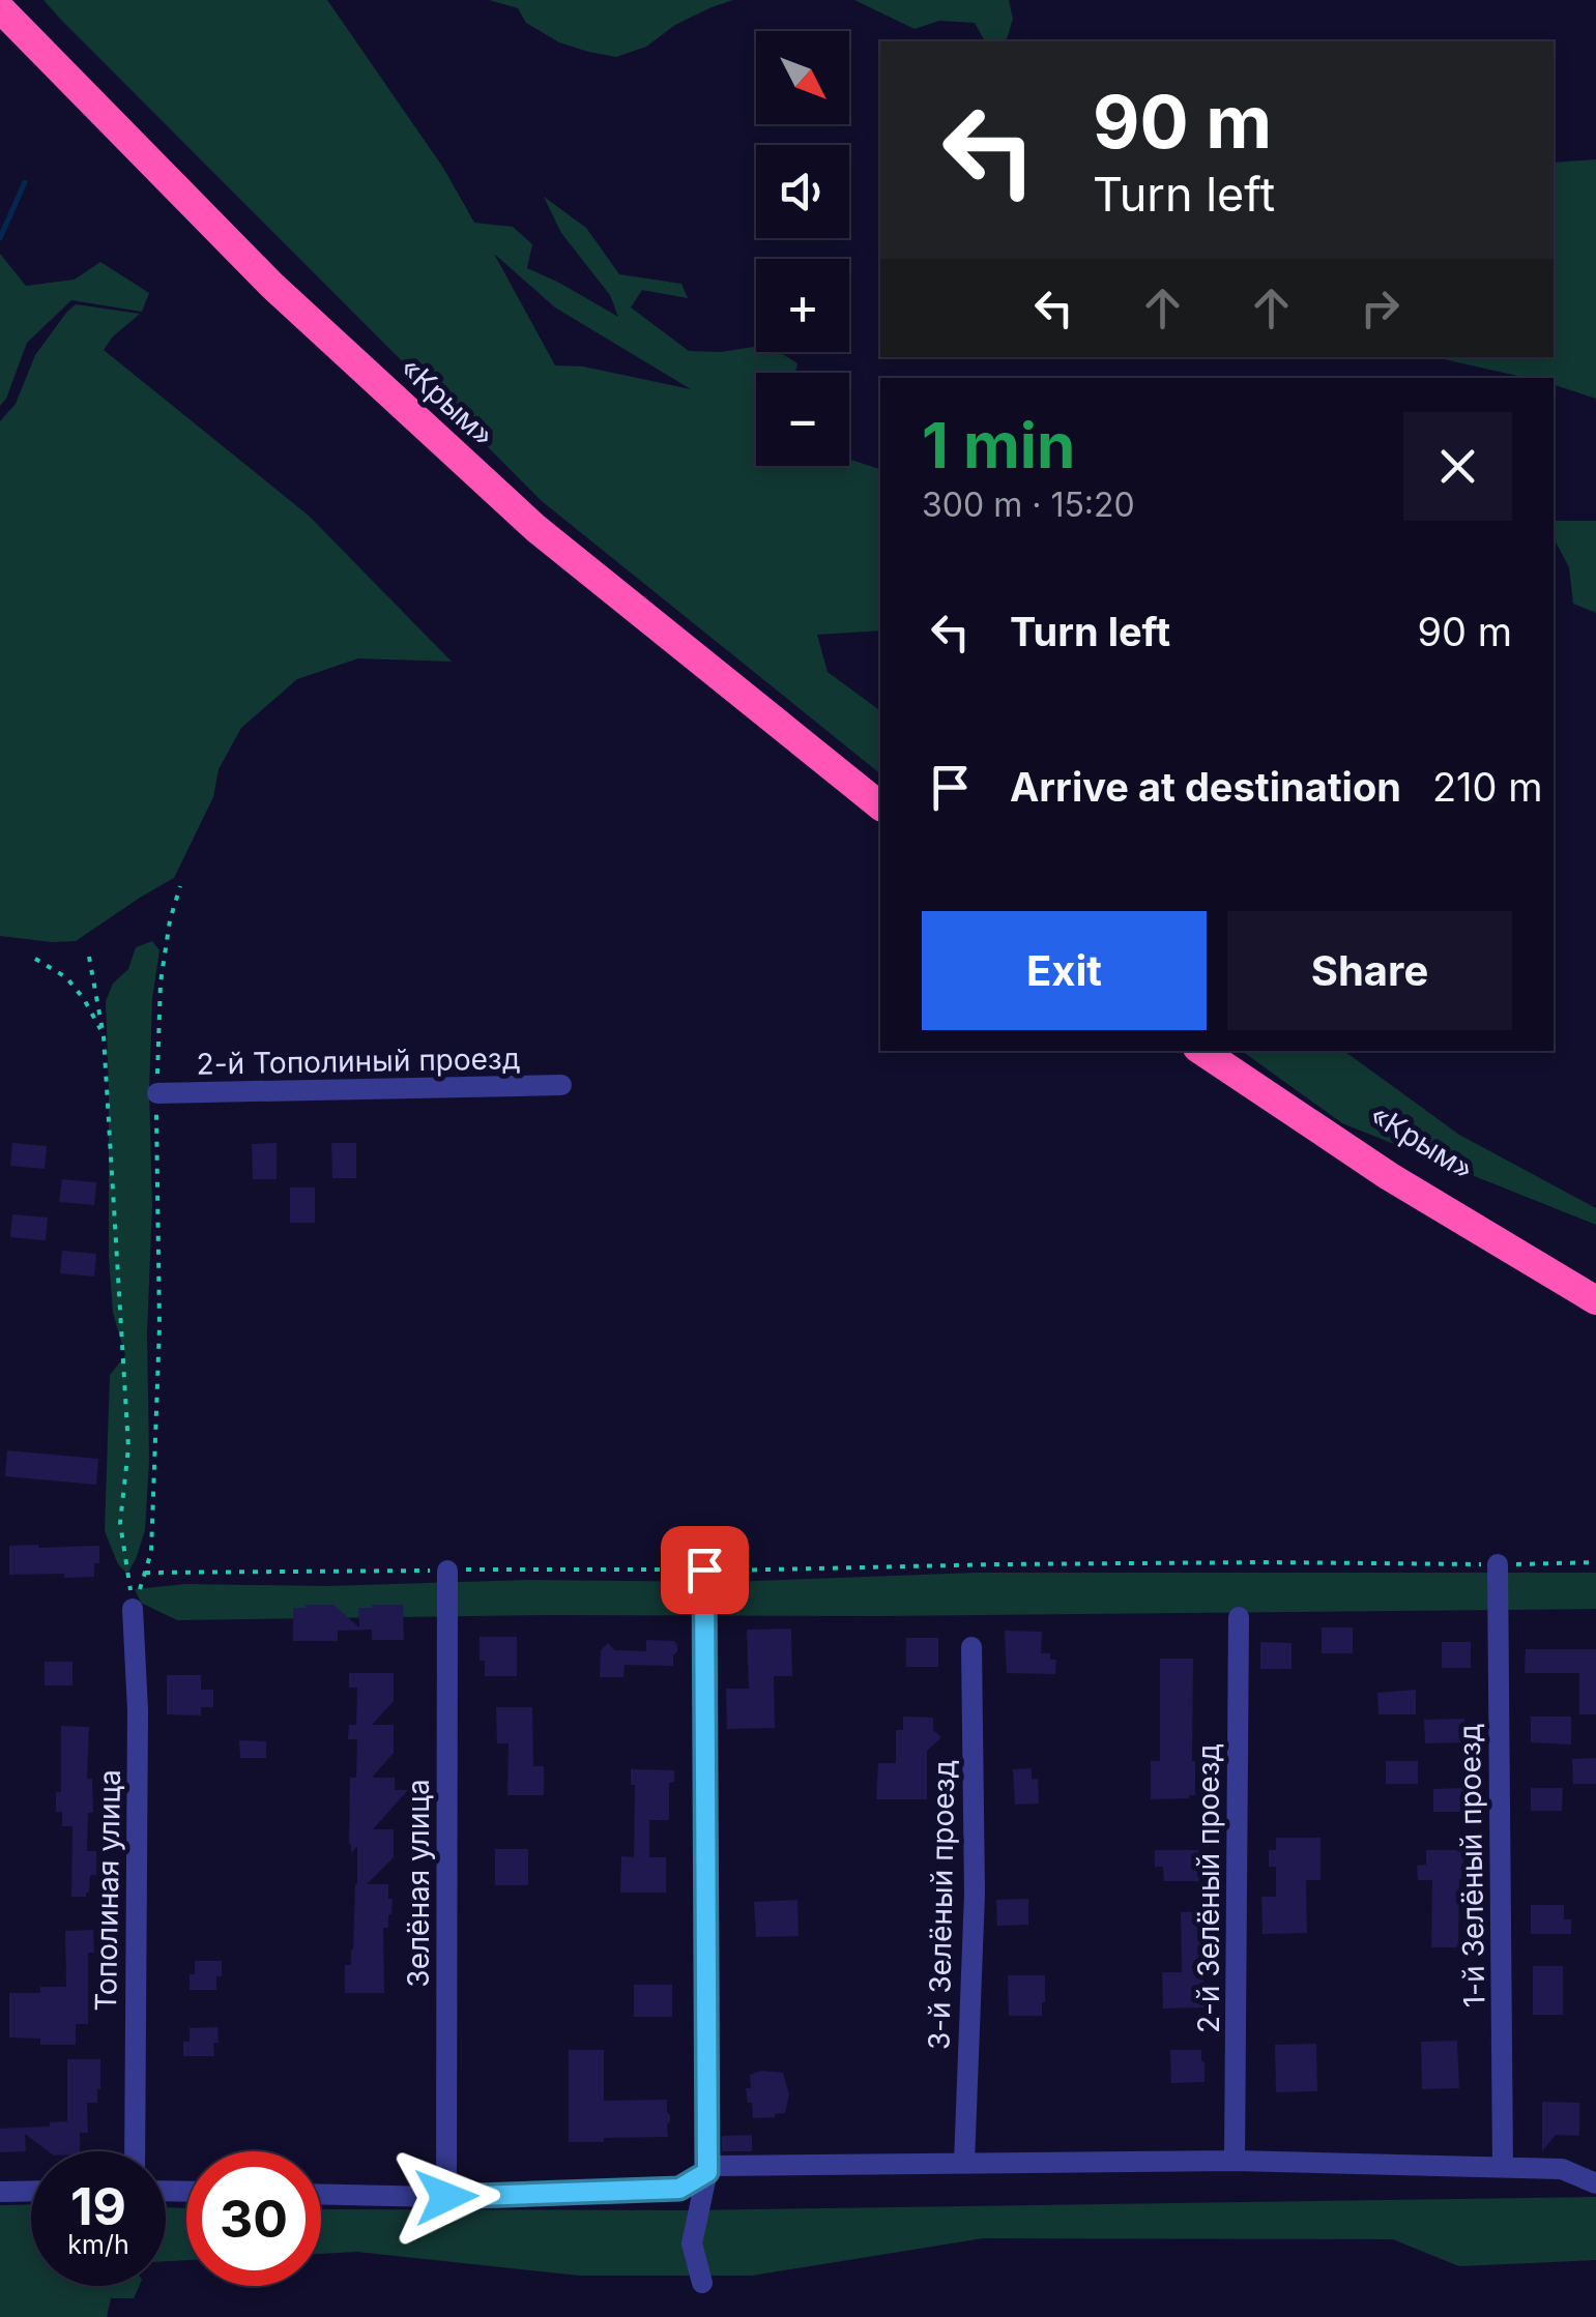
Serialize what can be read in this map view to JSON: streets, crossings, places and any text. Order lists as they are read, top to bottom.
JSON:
{
  "streets": {
    "highway": ["«Крым»"],
    "street": [
      "2-й Тополиный проезд",
      "1-й Зелёный проезд",
      "Зелёная улица",
      "2-й Зелёный проезд",
      "Тополиная улица",
      "3-й Зелёный проезд"
    ]
  },
  "north": "bottom right",
  "page": {
    "map_buttons": ["+", "−"],
    "turn": ["90 m", "Turn left"],
    "heading": ["1 min", "300 m · 15:20"],
    "list": [
      {
        "name": "Turn left",
        "value": "90 m"
      },
      {
        "name": "Arrive at destination",
        "value": "210 m"
      }
    ],
    "buttons": ["Exit", "Share"],
    "speed": "19 km/h",
    "limit": "30"
  }
}
